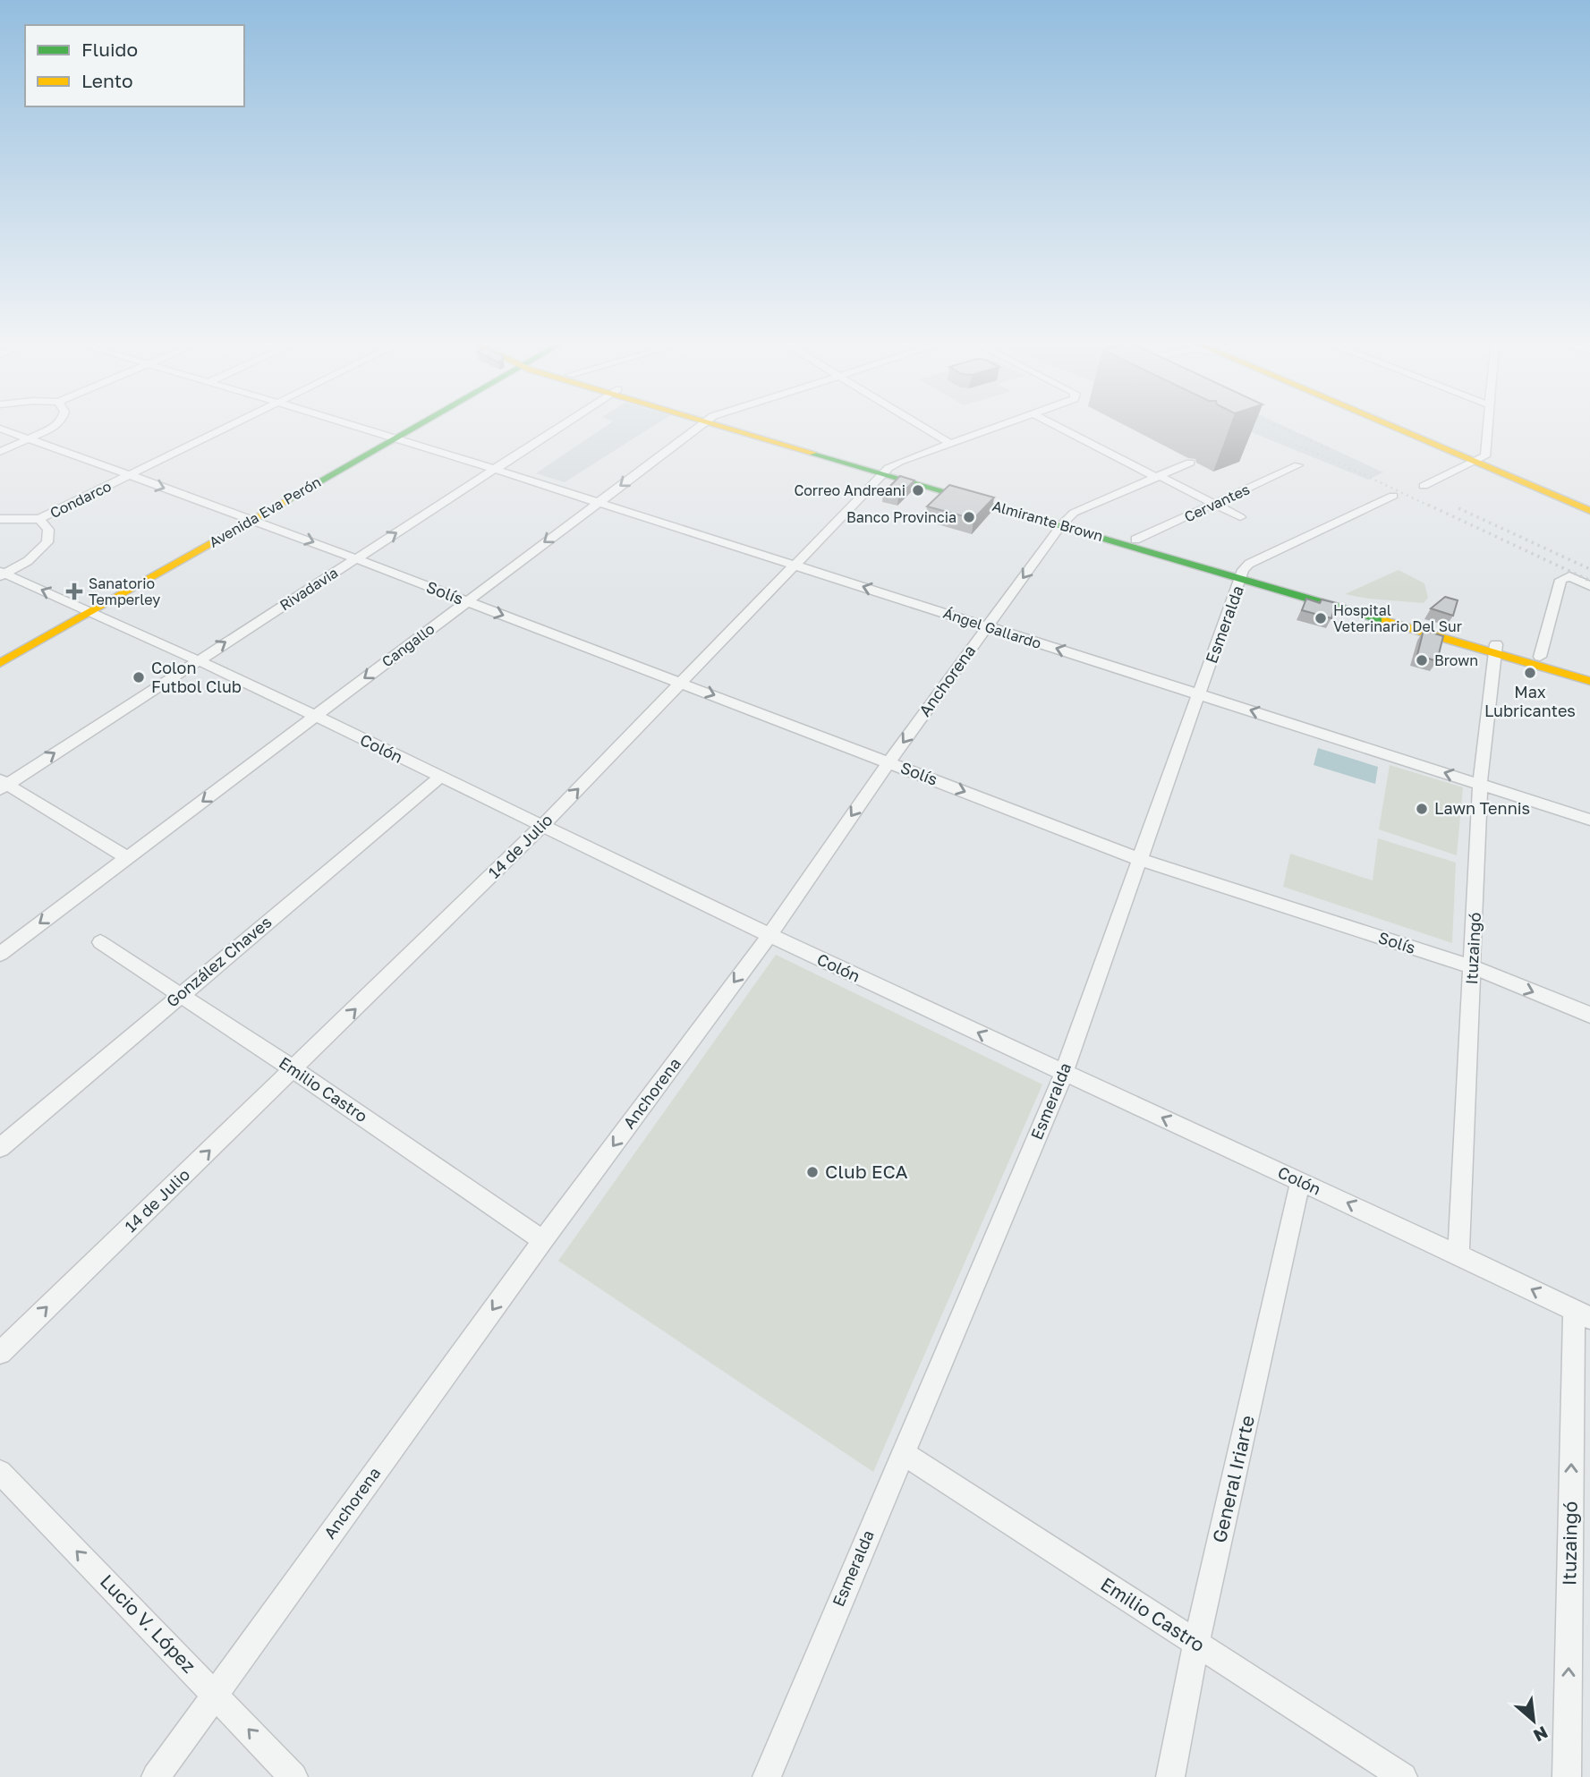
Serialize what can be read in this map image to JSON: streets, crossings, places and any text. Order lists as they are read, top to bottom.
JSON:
{
  "streets": {
    "main road": ["Avenida Eva Perón", "Almirante Brown"],
    "street": [
      "Condarco",
      "Cervantes",
      "Rivadavia",
      "Solís",
      "Esmeralda",
      "Ángel Gallardo",
      "Cangallo",
      "Anchorena",
      "Colón",
      "14 de Julio",
      "Ituzaingó",
      "González Chaves",
      "Emilio Castro",
      "General Iriarte",
      "Lucio V. López"
    ]
  },
  "crossings": [
    ["Condarco", "Solís"],
    ["Condarco", "Colón"],
    ["Cervantes", "Almirante Brown"],
    ["Avenida Eva Perón", "Solís"],
    ["Avenida Eva Perón", "Ángel Gallardo"],
    ["Avenida Eva Perón", "Colón"],
    ["Almirante Brown", "Esmeralda"],
    ["Almirante Brown", "Anchorena"],
    ["Almirante Brown", "14 de Julio"],
    ["Almirante Brown", "Ituzaingó"],
    ["Rivadavia", "Solís"],
    ["Rivadavia", "Ángel Gallardo"],
    ["Rivadavia", "Colón"],
    ["Solís", "Esmeralda"],
    ["Solís", "Cangallo"],
    ["Solís", "Anchorena"],
    ["Solís", "14 de Julio"],
    ["Solís", "Ituzaingó"],
    ["Esmeralda", "Ángel Gallardo"],
    ["Esmeralda", "Colón"],
    ["Esmeralda", "Emilio Castro"],
    ["Ángel Gallardo", "Cangallo"],
    ["Ángel Gallardo", "Anchorena"],
    ["Ángel Gallardo", "14 de Julio"],
    ["Ángel Gallardo", "Ituzaingó"],
    ["Cangallo", "Colón"],
    ["Anchorena", "Colón"],
    ["Anchorena", "Emilio Castro"],
    ["Anchorena", "Lucio V. López"],
    ["Colón", "14 de Julio"],
    ["Colón", "Ituzaingó"],
    ["Colón", "González Chaves"],
    ["Colón", "General Iriarte"],
    ["14 de Julio", "Emilio Castro"],
    ["González Chaves", "Emilio Castro"],
    ["Emilio Castro", "General Iriarte"]
  ],
  "one_way": [
    "Rivadavia",
    "Solís",
    "Ángel Gallardo",
    "Cangallo",
    "Anchorena",
    "Colón",
    "14 de Julio",
    "Ituzaingó",
    "Lucio V. López"
  ],
  "places": {
    "other": [
      "Correo Andreani",
      "Banco Provincia",
      "Hospital Veterinario Del Sur",
      "Brown",
      "Max Lubricantes",
      "Colon Futbol Club",
      "Lawn Tennis",
      "Club ECA"
    ],
    "health": ["Sanatorio Temperley"]
  },
  "legend": ["Fluido", "Lento"],
  "north": "bottom right"
}
